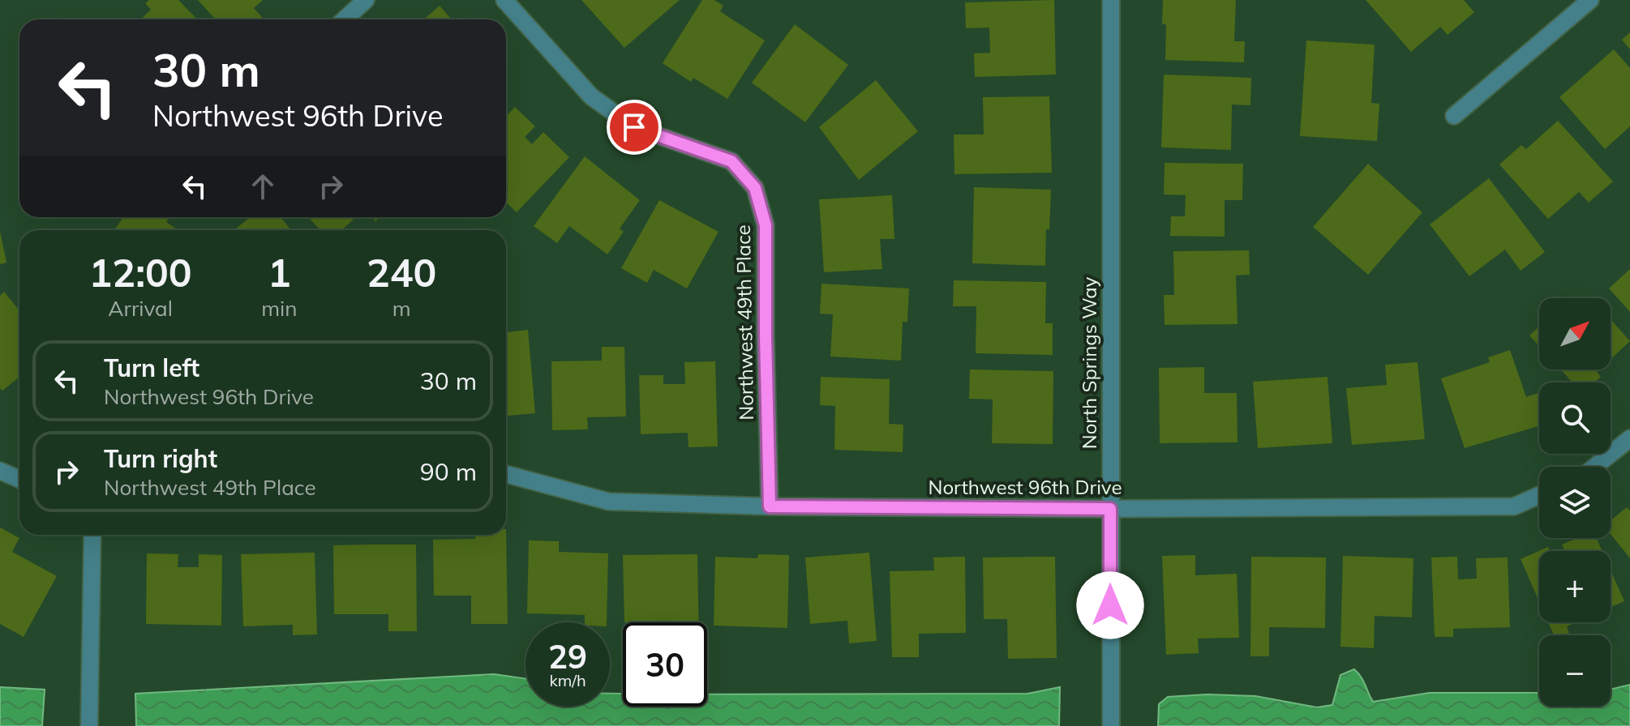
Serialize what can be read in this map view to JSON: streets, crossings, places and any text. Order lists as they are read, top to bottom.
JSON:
{
  "streets": {
    "street": ["Northwest 49th Place", "North Springs Way", "Northwest 96th Drive"]
  },
  "crossings": [
    ["Northwest 49th Place", "Northwest 96th Drive"],
    ["North Springs Way", "Northwest 96th Drive"]
  ],
  "north": "top right",
  "page": {
    "turn": ["30 m", "Northwest 96th Drive"],
    "eta": [
      "12:00",
      "Arrival",
      "1",
      "min",
      "240",
      "m"
    ],
    "map_buttons": ["+", "−"],
    "list": [
      {
        "name": "Turn left",
        "note": "Northwest 96th Drive",
        "value": "30 m"
      },
      {
        "name": "Turn right",
        "note": "Northwest 49th Place",
        "value": "90 m"
      }
    ],
    "speed": "29 km/h",
    "limit": "30"
  }
}
